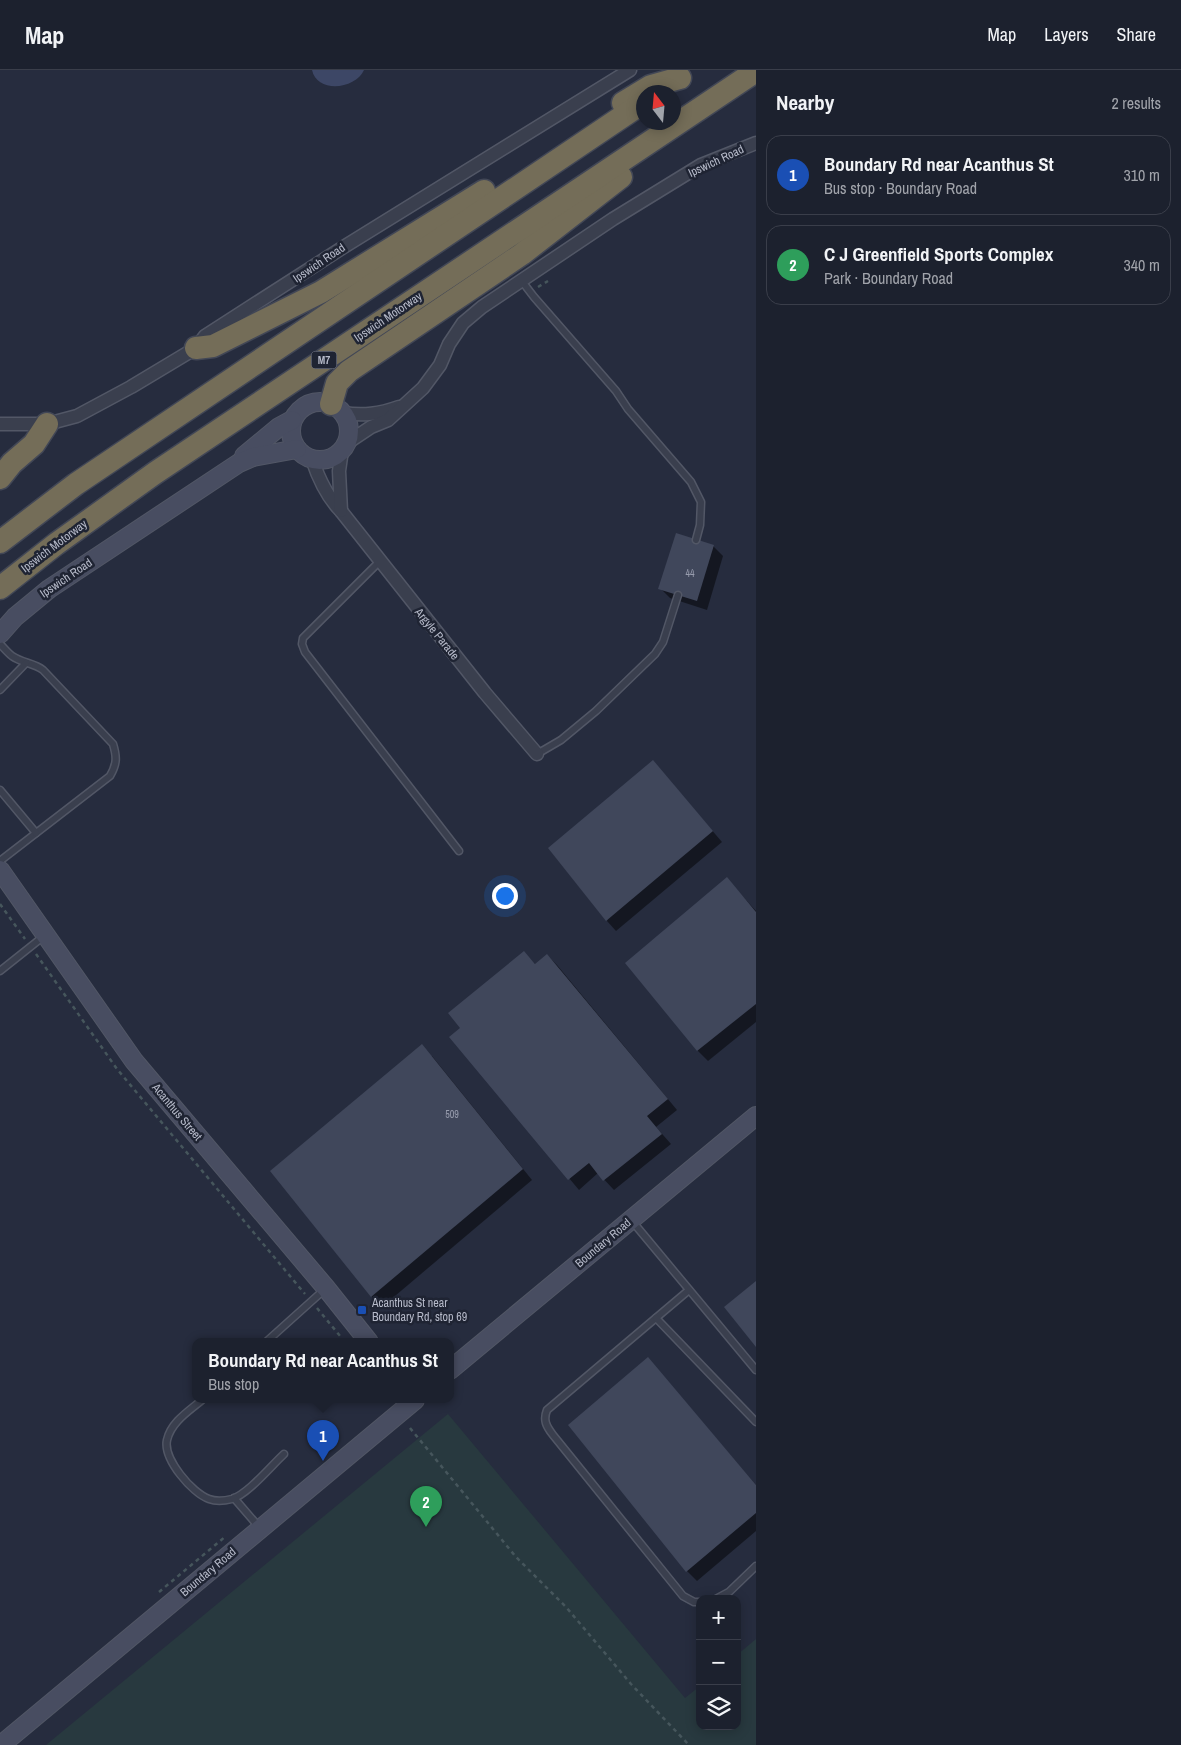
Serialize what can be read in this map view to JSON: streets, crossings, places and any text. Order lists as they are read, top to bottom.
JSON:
{
  "streets": {
    "highway": ["Ipswich Motorway", "M7"],
    "street": [
      "Ipswich Road",
      "Argyle Parade",
      "Acanthus Street",
      "Boundary Road"
    ]
  },
  "crossings": [
    ["Ipswich Road", "Argyle Parade"]
  ],
  "places": {
    "transit": ["Acanthus St near Boundary Rd, stop 69"]
  },
  "house_numbers": ["44", "509"],
  "north": "top",
  "page": {
    "header": "Map",
    "nav": ["Map", "Layers", "Share"],
    "heading": ["Nearby", "2 results"],
    "list": [
      {
        "mark": "1",
        "name": "Boundary Rd near Acanthus St",
        "note": "Bus stop · Boundary Road",
        "value": "310 m"
      },
      {
        "mark": "2",
        "name": "C J Greenfield Sports Complex",
        "note": "Park · Boundary Road",
        "value": "340 m"
      }
    ],
    "popup": ["Boundary Rd near Acanthus St", "Bus stop"],
    "pins": ["1", "2"],
    "map_buttons": ["+", "−"]
  }
}
